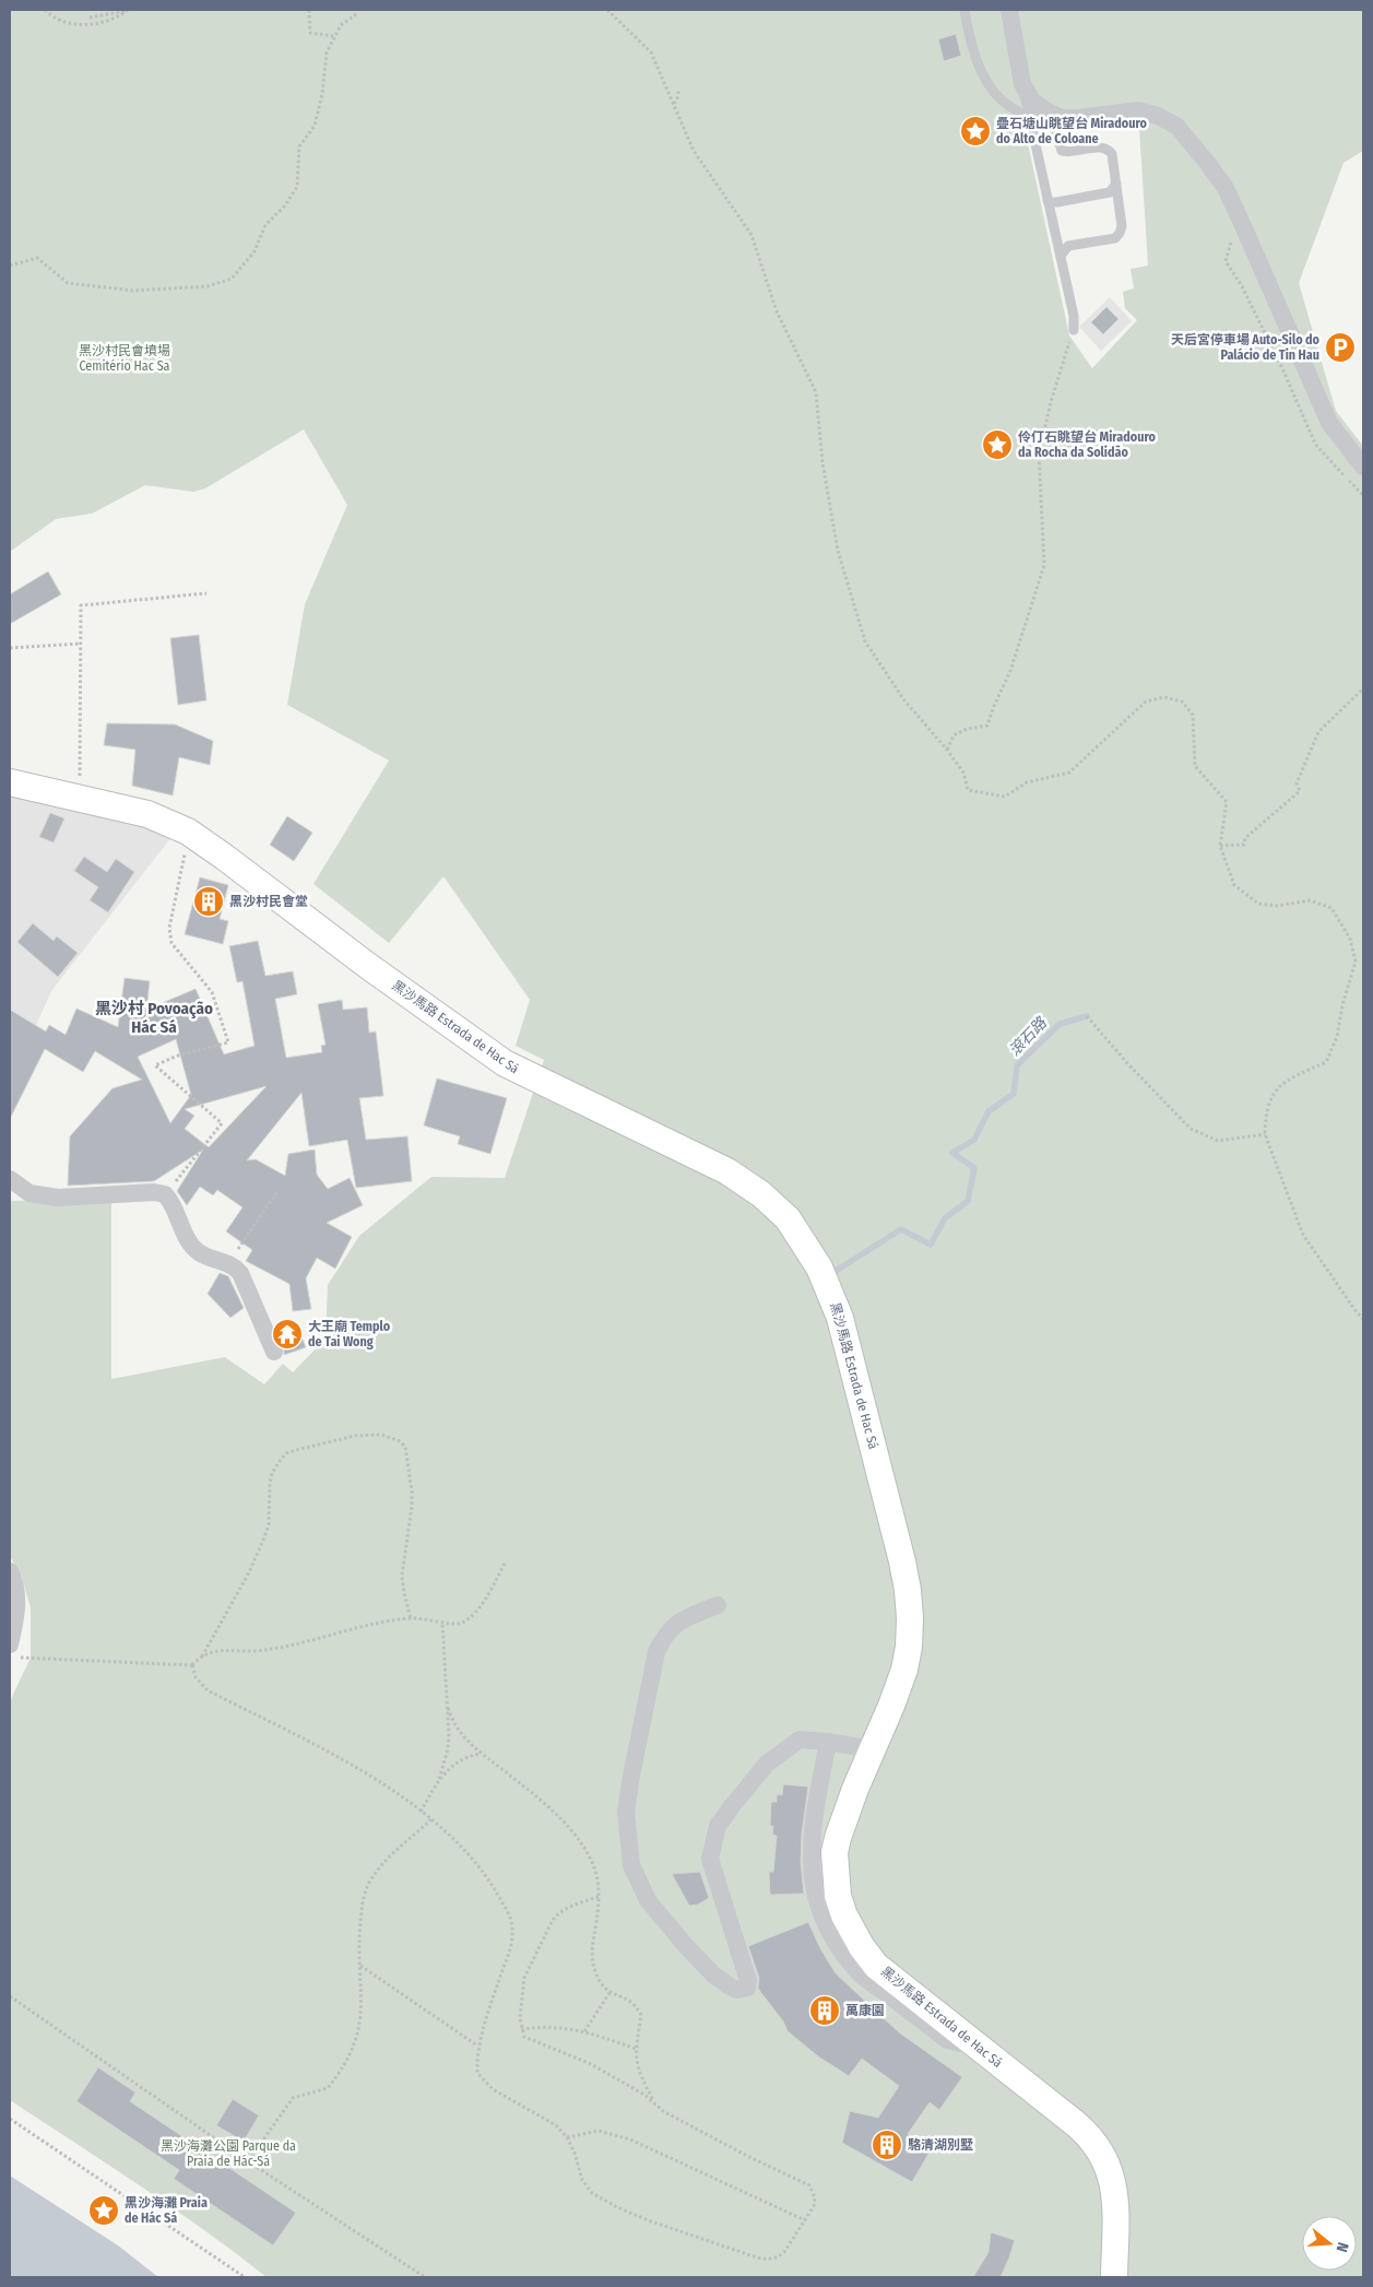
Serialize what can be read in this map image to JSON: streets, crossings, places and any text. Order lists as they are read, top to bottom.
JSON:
{
  "streets": {
    "main road": ["黑沙馬路 Estrada de Hac Sá"]
  },
  "districts": ["黑沙村 Povoação Hác Sá"],
  "water": ["滾石路"],
  "parks": ["黑沙村民會墳場 Cemitério Hac Sa", "黑沙海灘公園 Parque da Praia de Hác-Sá"],
  "places": {
    "place": ["疊石塘山眺望台 Miradouro do Alto de Coloane", "伶仃石眺望台 Miradouro da Rocha da Solidão", "黑沙海灘 Praia de Hác Sá"],
    "parking": ["天后宮停車場 Auto-Silo do Palácio de Tin Hau"],
    "building": ["黑沙村民會堂", "萬康園", "駱清湖別墅"],
    "temple": ["大王廟 Templo de Tai Wong"]
  },
  "north": "right"
}
